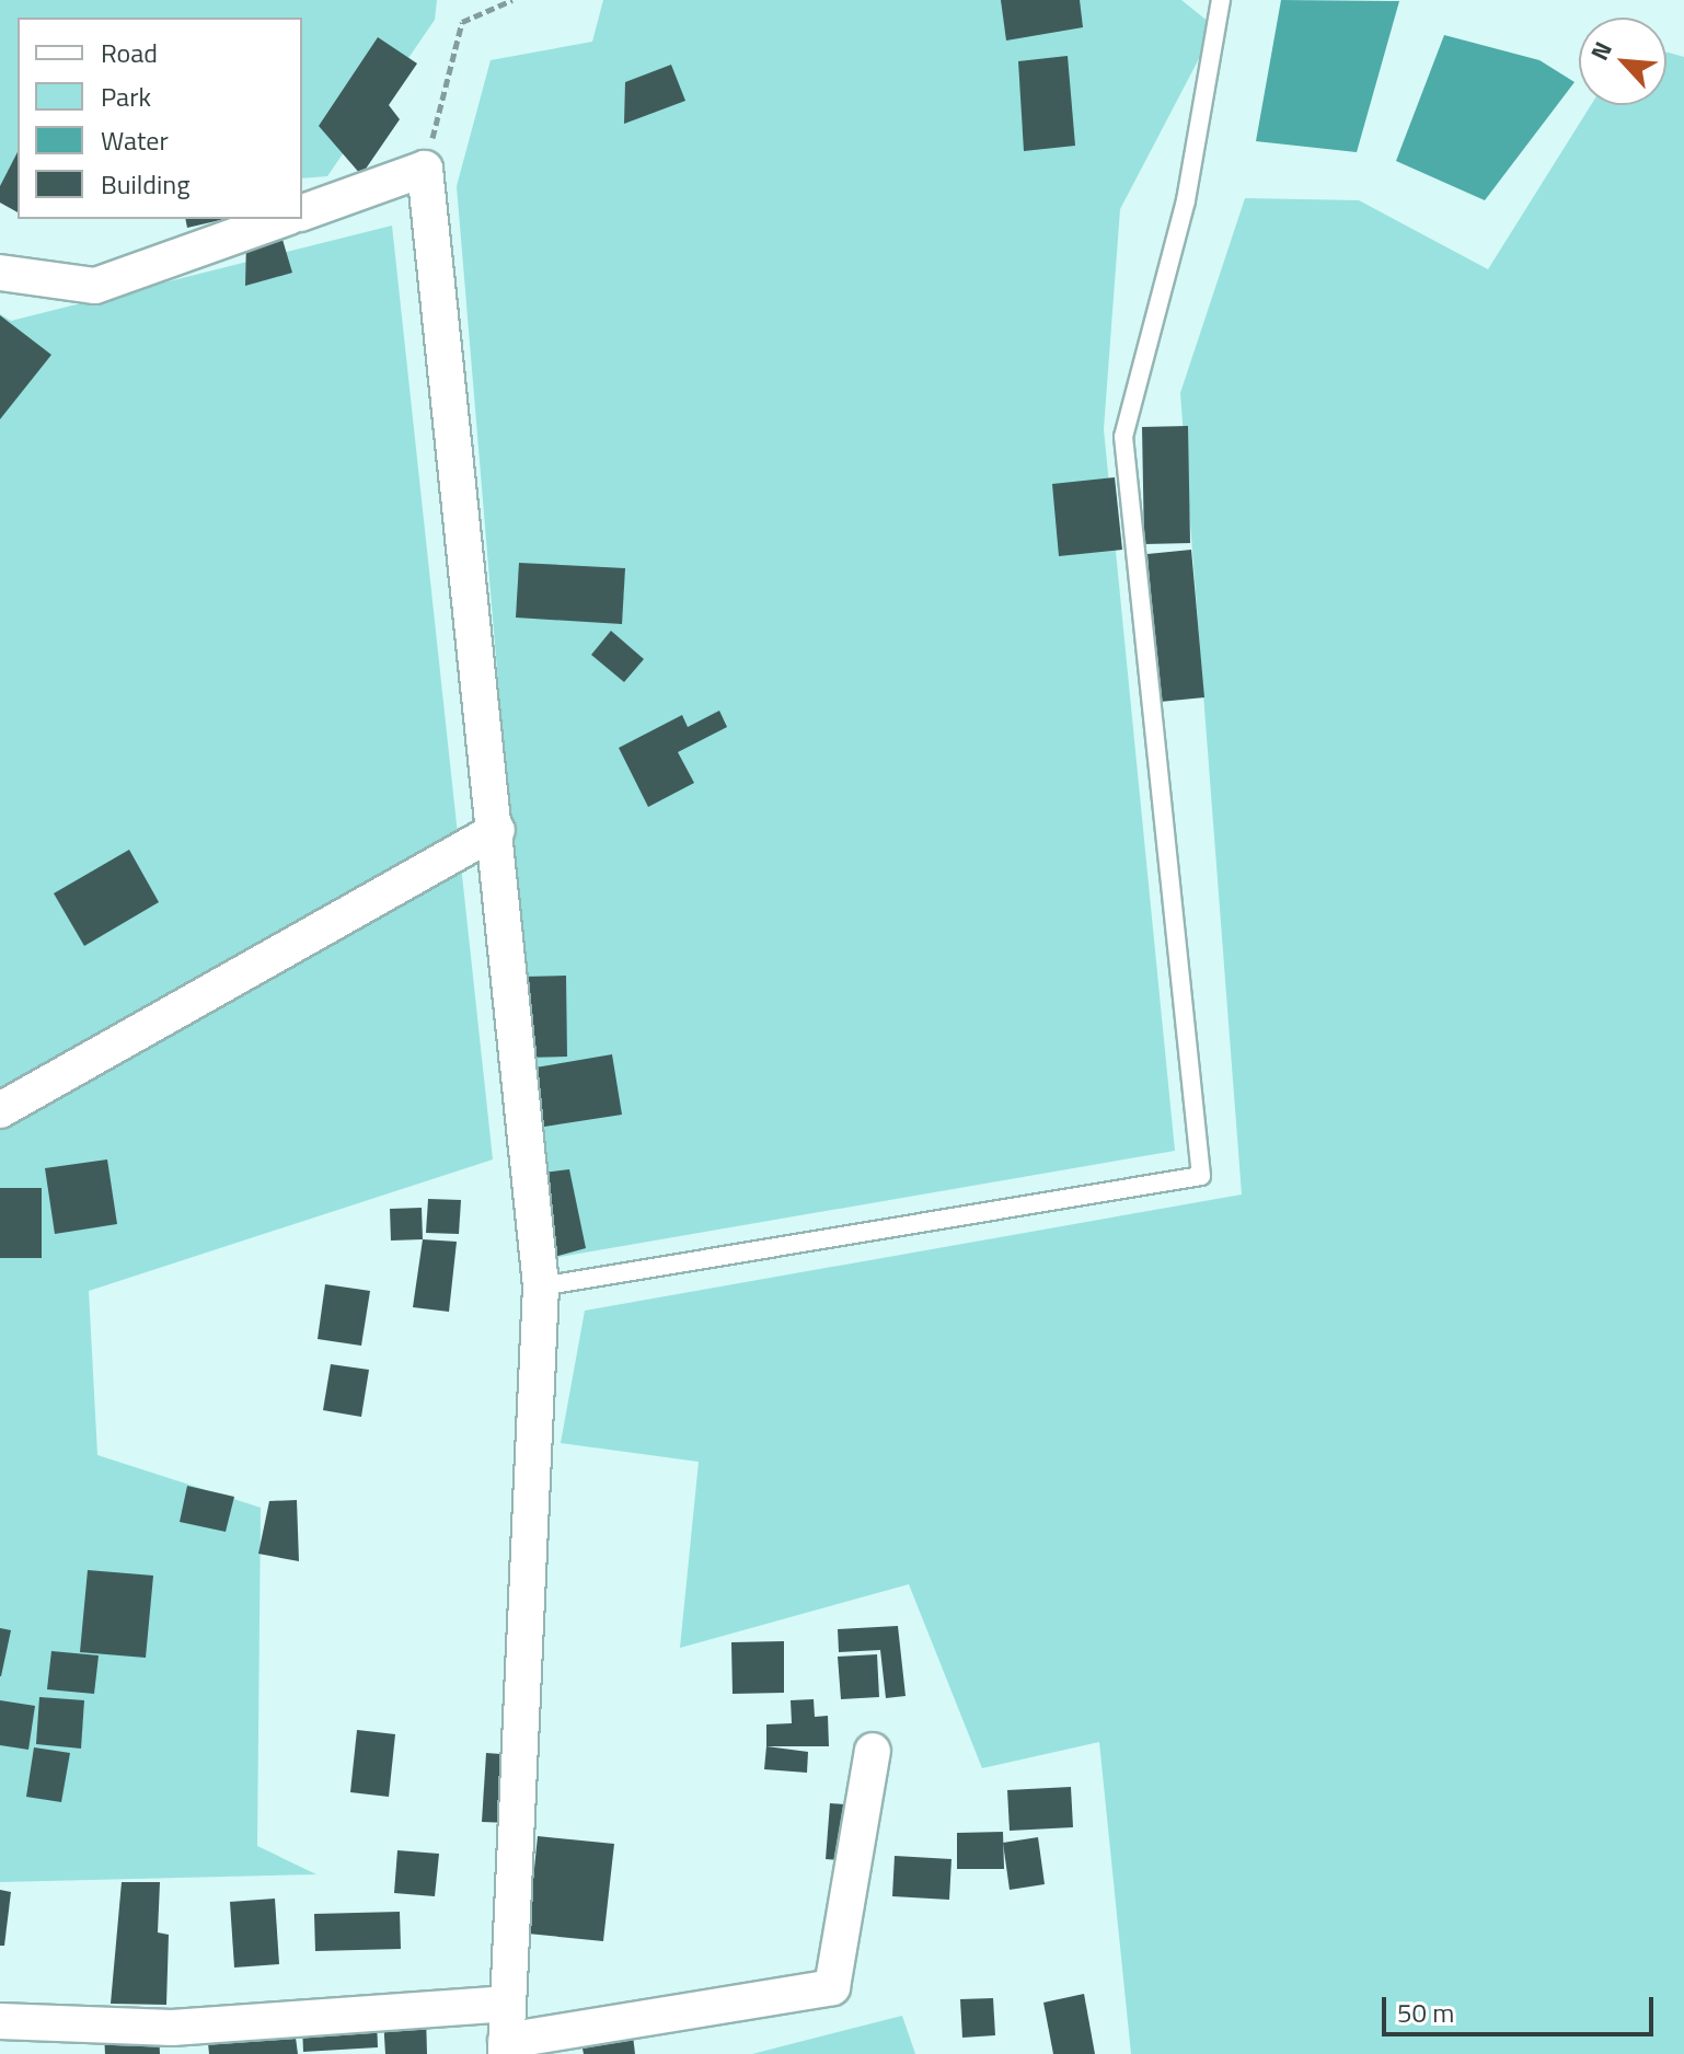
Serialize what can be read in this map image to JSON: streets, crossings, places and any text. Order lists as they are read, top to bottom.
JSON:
{
  "legend": [
    "Road",
    "Park",
    "Water",
    "Building"
  ],
  "scale_bar": "50 m",
  "north": "top left"
}
